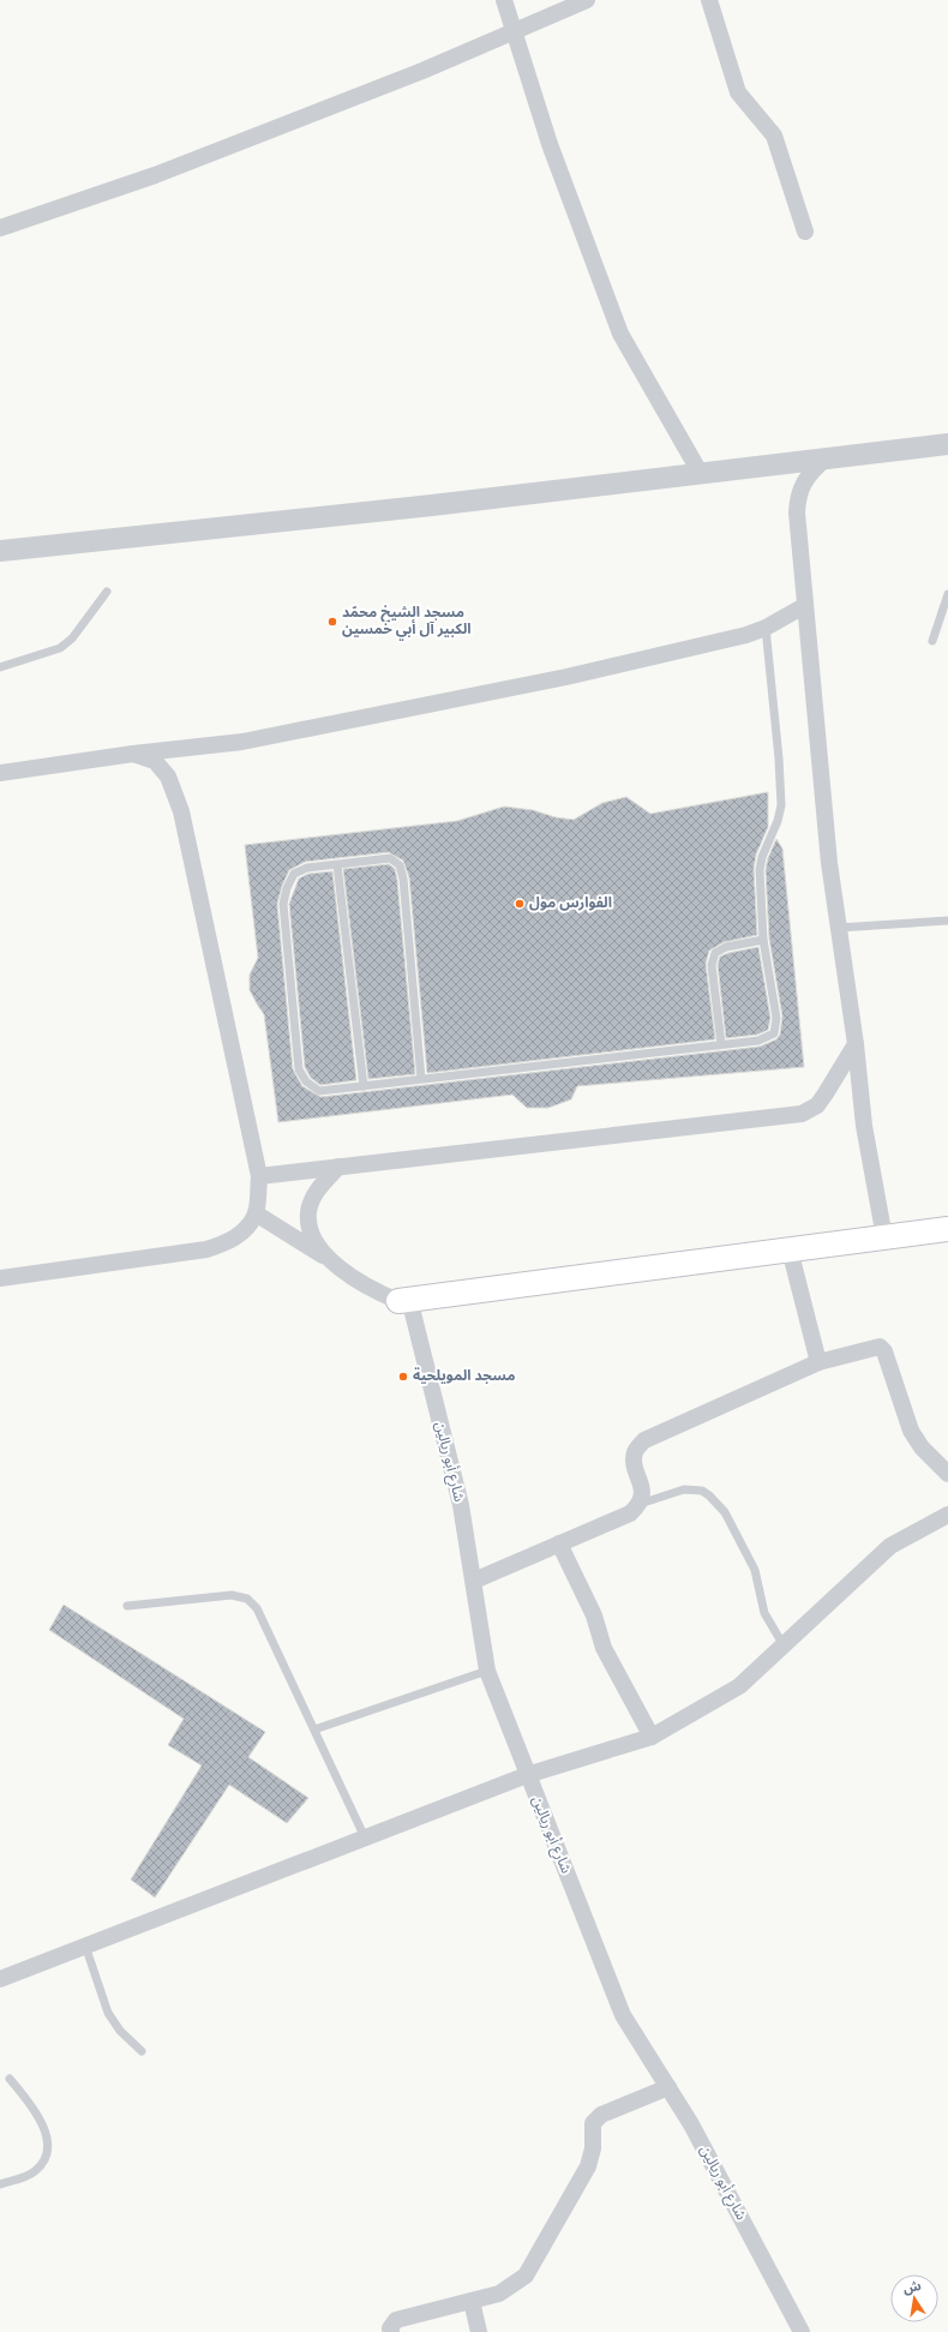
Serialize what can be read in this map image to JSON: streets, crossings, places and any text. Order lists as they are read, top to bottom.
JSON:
{
  "streets": {
    "street": ["شارع أبو ريالين"]
  },
  "places": ["مسجد الشيخ محمّد الكبير آل أبي خمسين", "الفوارس مول", "مسجد المويلحية"],
  "north": "top"
}
